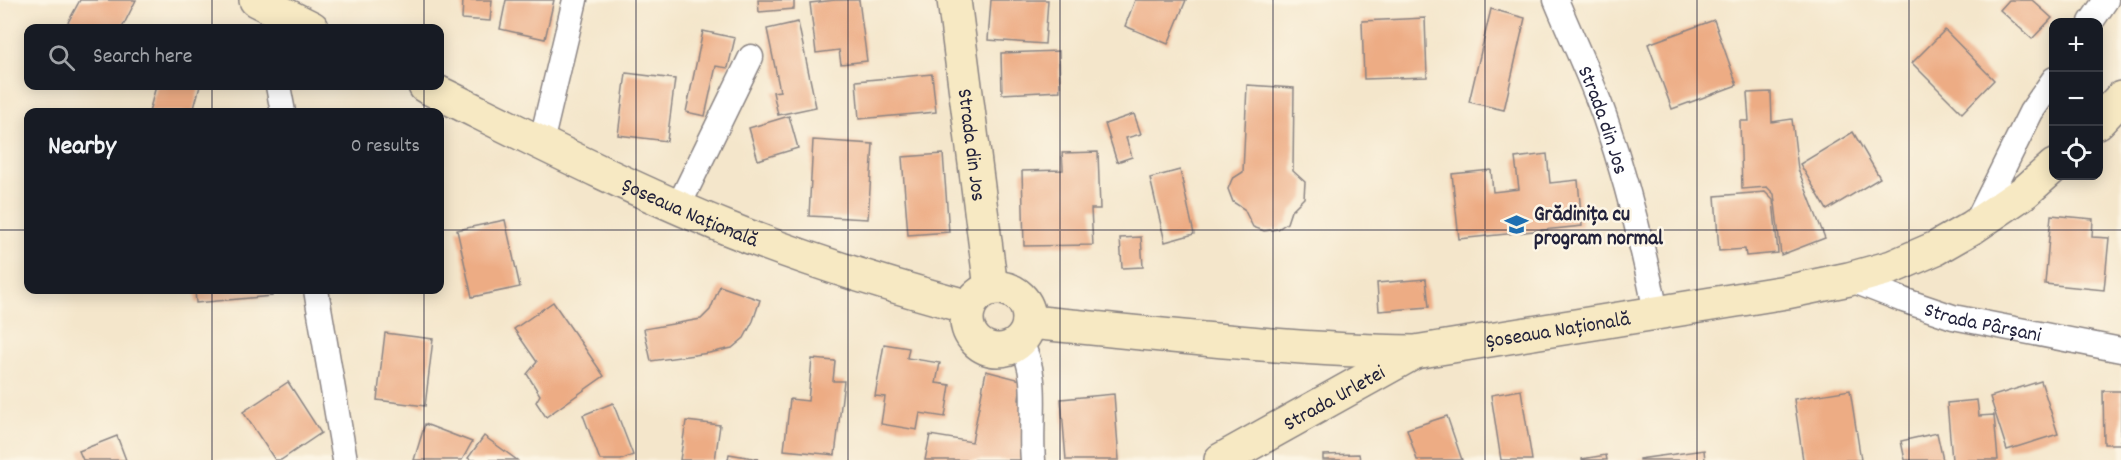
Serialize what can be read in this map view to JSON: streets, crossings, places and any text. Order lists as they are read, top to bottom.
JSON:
{
  "streets": {
    "street": [
      "Strada din Jos",
      "Șoseaua Națională",
      "Strada Pârșani",
      "Strada Urletei"
    ]
  },
  "crossings": [
    ["Strada din Jos", "Șoseaua Națională"],
    ["Șoseaua Națională", "Strada Pârșani"],
    ["Șoseaua Națională", "Strada Urletei"]
  ],
  "places": {
    "school or university": ["Grădinița cu program normal"]
  },
  "page": {
    "map_buttons": ["+", "−"],
    "search": "Search here",
    "heading": ["Nearby", "0 results"]
  }
}
